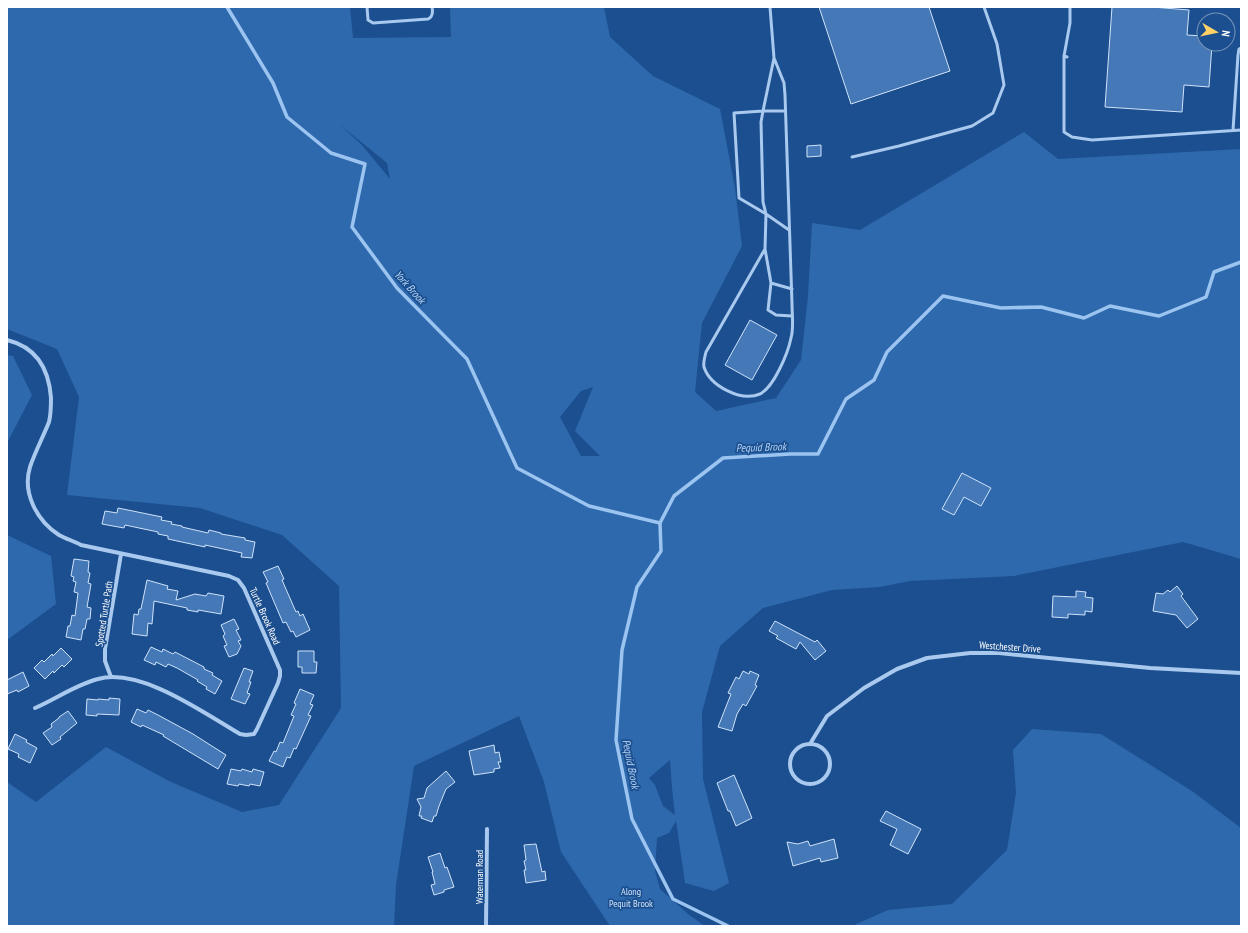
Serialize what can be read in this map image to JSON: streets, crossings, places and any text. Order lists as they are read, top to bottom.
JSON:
{
  "streets": {
    "street": [
      "Spotted Turtle Path",
      "Turtle Brook Road",
      "Westchester Drive",
      "Waterman Road"
    ]
  },
  "crossings": [
    ["Spotted Turtle Path", "Turtle Brook Road"]
  ],
  "water": ["York Brook", "Pequid Brook"],
  "parks": ["Along Pequit Brook"],
  "north": "right"
}
